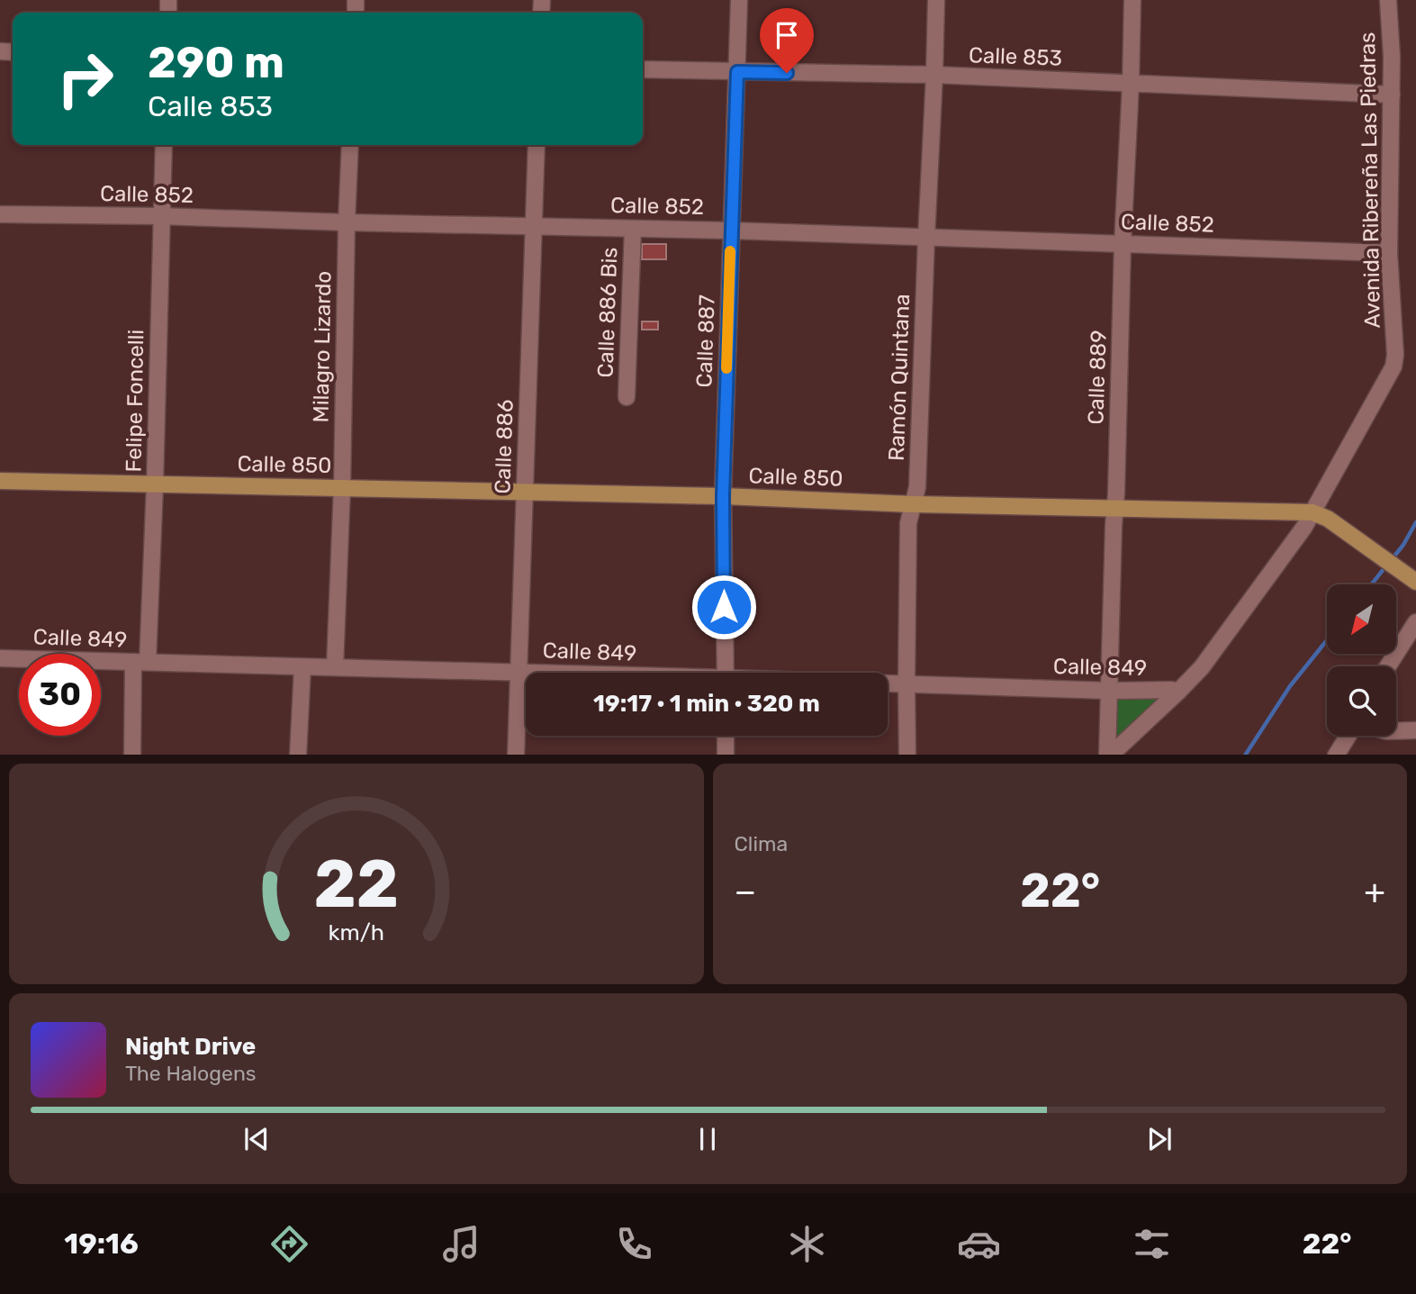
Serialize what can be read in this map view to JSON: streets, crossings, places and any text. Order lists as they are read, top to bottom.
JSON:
{
  "streets": {
    "main road": ["Calle 850"],
    "street": [
      "Calle 853",
      "Avenida Ribereña Las Piedras",
      "Calle 852",
      "Calle 886 Bis",
      "Calle 887",
      "Milagro Lizardo",
      "Ramón Quintana",
      "Calle 889",
      "Felipe Foncelli",
      "Calle 886",
      "Calle 849"
    ]
  },
  "crossings": [
    ["Calle 853", "Avenida Ribereña Las Piedras"],
    ["Calle 853", "Calle 887"],
    ["Calle 853", "Ramón Quintana"],
    ["Calle 853", "Calle 889"],
    ["Avenida Ribereña Las Piedras", "Calle 852"],
    ["Avenida Ribereña Las Piedras", "Calle 889"],
    ["Avenida Ribereña Las Piedras", "Calle 850"],
    ["Avenida Ribereña Las Piedras", "Calle 849"],
    ["Calle 852", "Calle 886 Bis"],
    ["Calle 852", "Calle 887"],
    ["Calle 852", "Milagro Lizardo"],
    ["Calle 852", "Ramón Quintana"],
    ["Calle 852", "Calle 889"],
    ["Calle 852", "Felipe Foncelli"],
    ["Calle 852", "Calle 886"],
    ["Calle 887", "Calle 850"],
    ["Milagro Lizardo", "Calle 850"],
    ["Milagro Lizardo", "Calle 849"],
    ["Ramón Quintana", "Calle 850"],
    ["Ramón Quintana", "Calle 849"],
    ["Calle 889", "Calle 850"],
    ["Calle 889", "Calle 849"],
    ["Felipe Foncelli", "Calle 850"],
    ["Felipe Foncelli", "Calle 849"],
    ["Calle 886", "Calle 850"],
    ["Calle 886", "Calle 849"]
  ],
  "north": "bottom left",
  "page": {
    "turn": ["290 m", "Calle 853"],
    "limit": "30",
    "trip": "19:17 · 1 min · 320 m",
    "tile": "Clima",
    "heat": ["−", "22°", "+"],
    "song": ["Night Drive", "The Halogens"],
    "tabs": ["19:16", "22°"],
    "gauge": ["22", "km/h"]
  }
}
